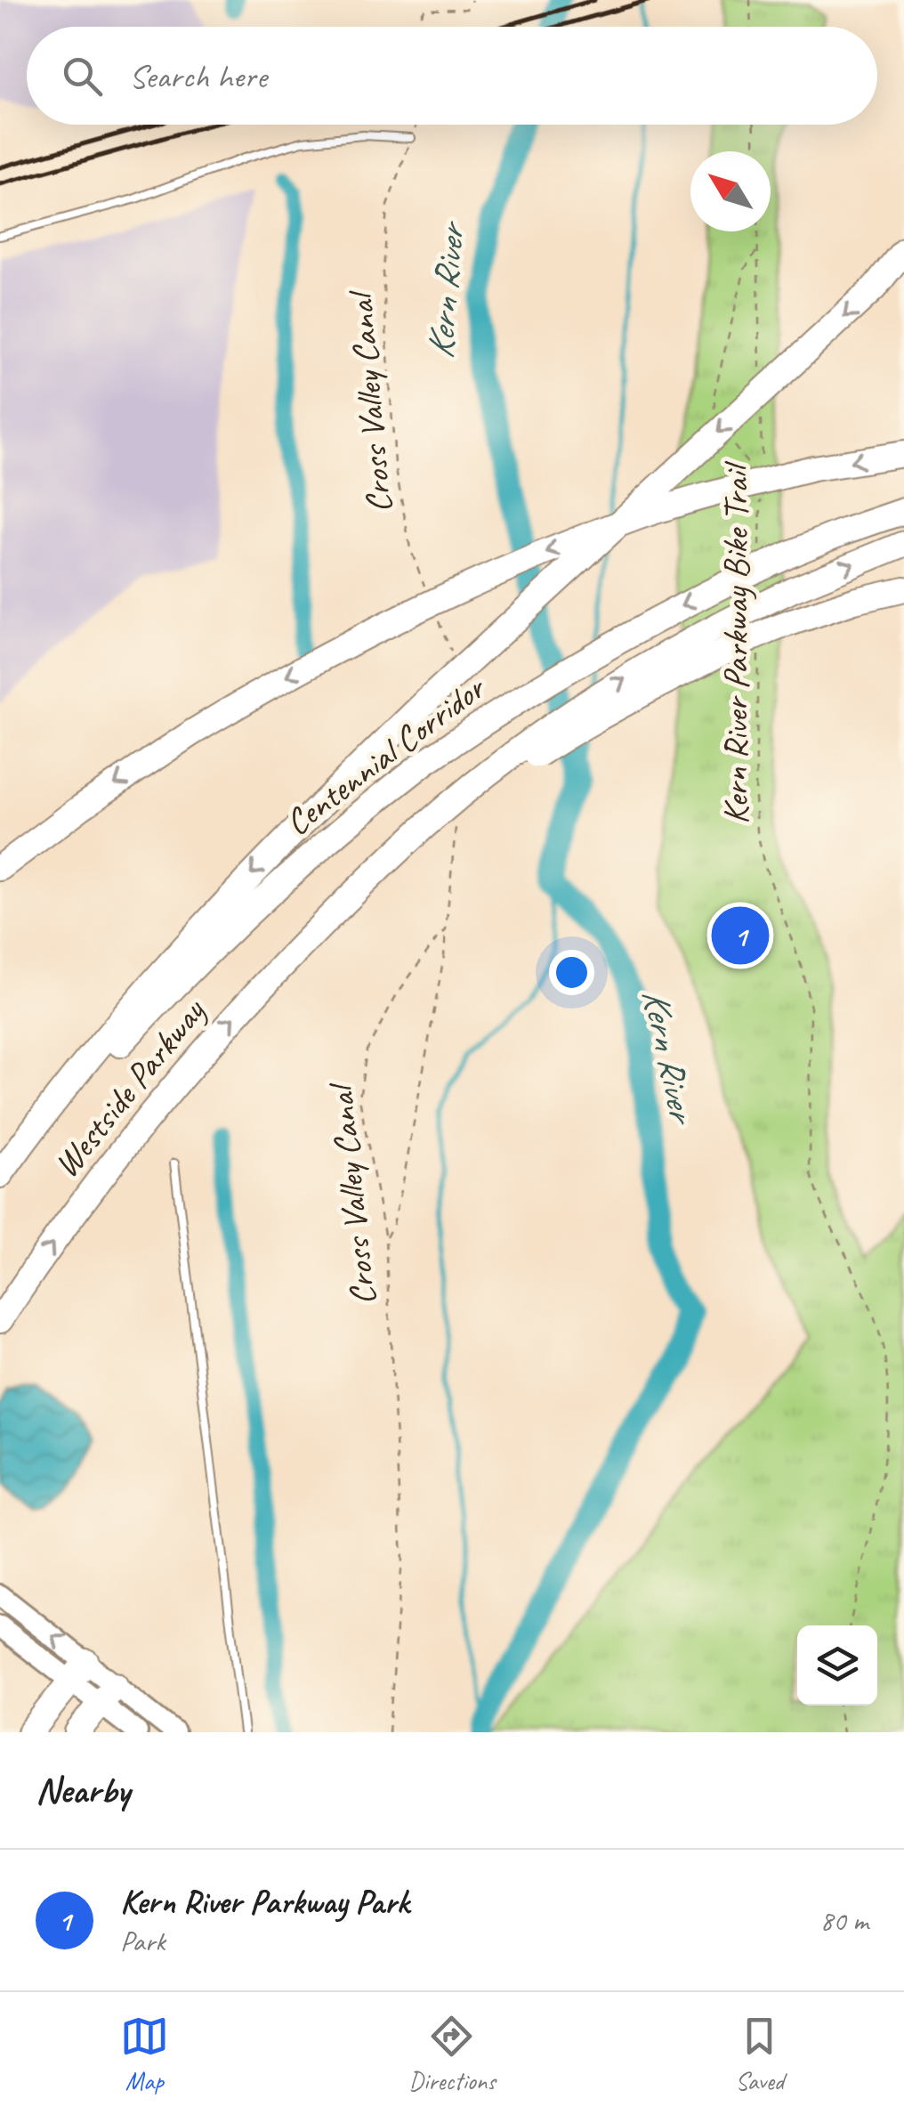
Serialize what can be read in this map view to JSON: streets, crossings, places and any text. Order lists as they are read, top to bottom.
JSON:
{
  "streets": {
    "highway": ["Centennial Corridor", "Westside Parkway"],
    "path": ["Cross Valley Canal", "Kern River Parkway Bike Trail"]
  },
  "water": ["Kern River"],
  "north": "top left",
  "page": {
    "search": "Search here",
    "pins": "1",
    "heading": "Nearby",
    "list": [
      {
        "mark": "1",
        "name": "Kern River Parkway Park",
        "note": "Park",
        "value": "80 m"
      }
    ],
    "nav": ["Map", "Directions", "Saved"]
  }
}
